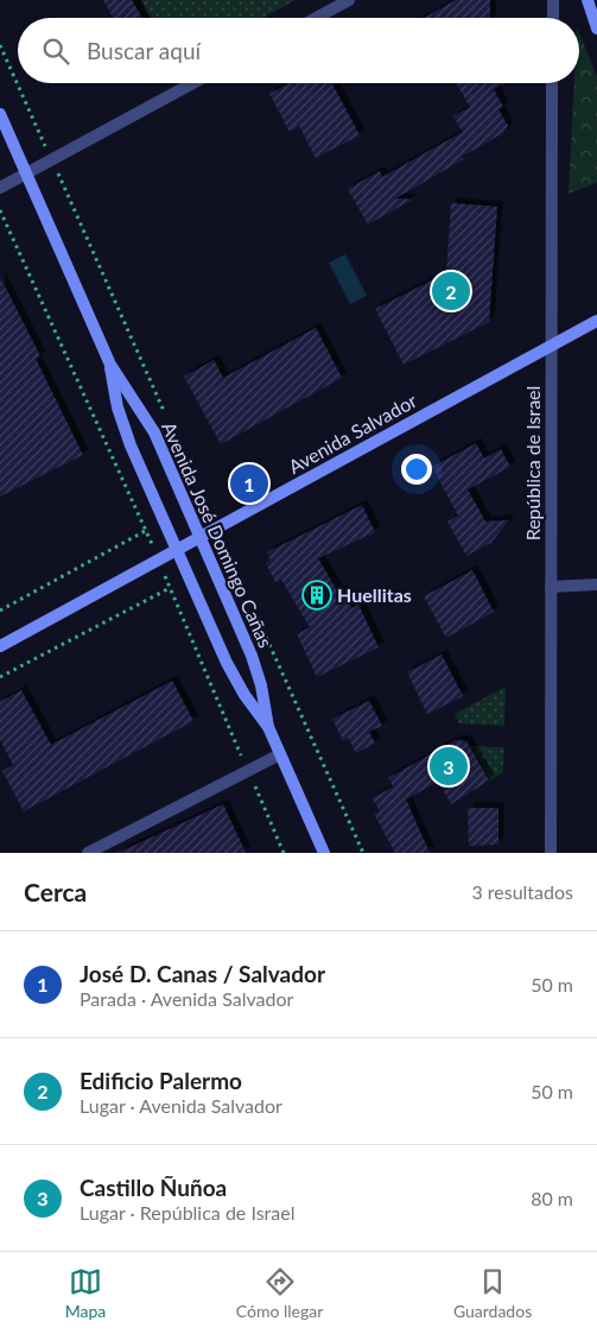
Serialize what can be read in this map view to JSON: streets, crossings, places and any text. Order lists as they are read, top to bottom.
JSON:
{
  "streets": {
    "street": ["Avenida Salvador", "República de Israel", "Avenida José Domingo Cañas"]
  },
  "crossings": [
    ["Avenida Salvador", "República de Israel"],
    ["Avenida Salvador", "Avenida José Domingo Cañas"]
  ],
  "places": {
    "building": ["Huellitas"]
  },
  "page": {
    "search": "Buscar aquí",
    "pins": ["2", "1", "3"],
    "heading": ["Cerca", "3 resultados"],
    "list": [
      {
        "mark": "1",
        "name": "José D. Canas / Salvador",
        "note": "Parada · Avenida Salvador",
        "value": "50 m"
      },
      {
        "mark": "2",
        "name": "Edificio Palermo",
        "note": "Lugar · Avenida Salvador",
        "value": "50 m"
      },
      {
        "mark": "3",
        "name": "Castillo Ñuñoa",
        "note": "Lugar · República de Israel",
        "value": "80 m"
      }
    ],
    "nav": ["Mapa", "Cómo llegar", "Guardados"]
  }
}
